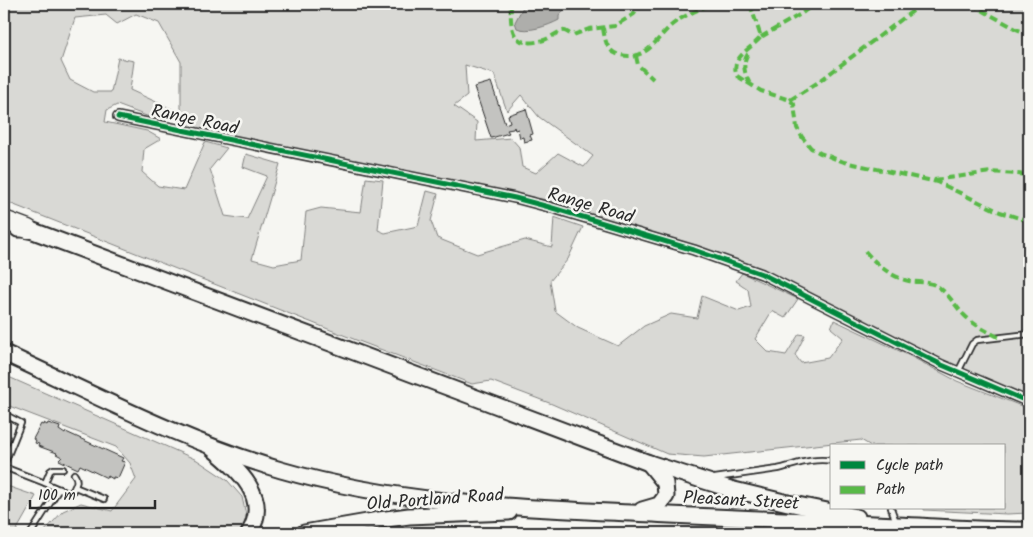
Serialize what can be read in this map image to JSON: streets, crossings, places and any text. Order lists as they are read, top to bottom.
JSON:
{
  "streets": {
    "main road": ["Old Portland Road", "Pleasant Street"],
    "street": ["Range Road"]
  },
  "crossings": [
    ["Old Portland Road", "Pleasant Street"]
  ],
  "legend": ["Cycle path", "Path"],
  "scale_bar": "100 m"
}
